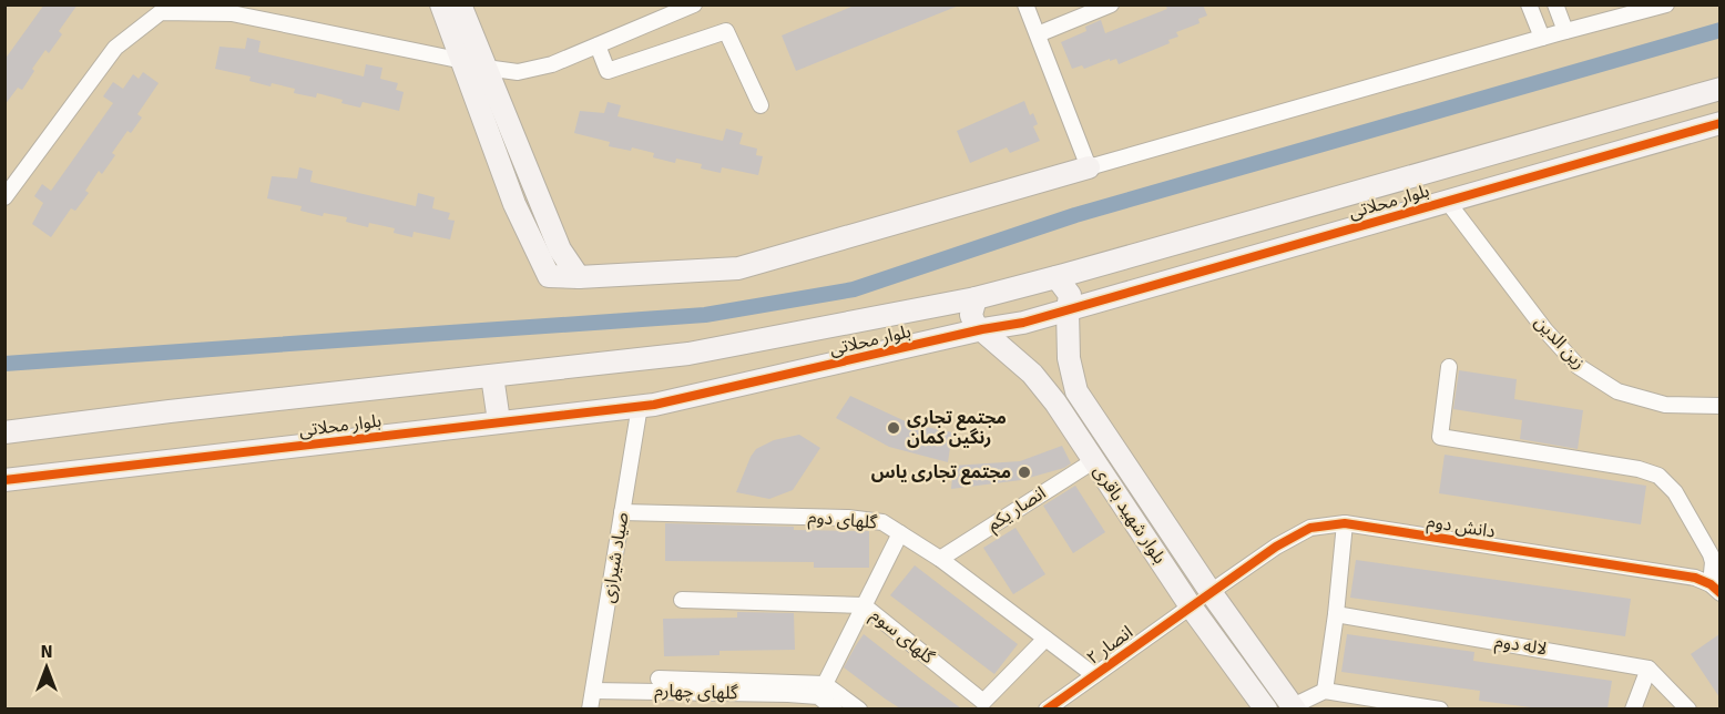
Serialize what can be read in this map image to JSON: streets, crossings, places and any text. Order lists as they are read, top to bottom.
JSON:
{
  "streets": {
    "street": [
      "بلوار محلاتی",
      "زین الدین",
      "انصار یکم",
      "بلوار شهید باقری",
      "گلهای دوم",
      "دانش دوم",
      "صیاد شیرازی",
      "گلهای سوم",
      "انصار ۲",
      "لاله دوم",
      "گلهای چهارم"
    ]
  },
  "crossings": [
    ["بلوار محلاتی", "زین الدین"],
    ["بلوار محلاتی", "بلوار شهید باقری"],
    ["بلوار محلاتی", "صیاد شیرازی"],
    ["انصار یکم", "بلوار شهید باقری"],
    ["انصار یکم", "گلهای دوم"],
    ["بلوار شهید باقری", "دانش دوم"],
    ["بلوار شهید باقری", "انصار ۲"],
    ["گلهای دوم", "صیاد شیرازی"],
    ["گلهای دوم", "گلهای سوم"],
    ["گلهای دوم", "انصار ۲"],
    ["صیاد شیرازی", "گلهای چهارم"]
  ],
  "places": ["مجتمع تجاری رنگین کمان", "مجتمع تجاری یاس"],
  "north": "top"
}
